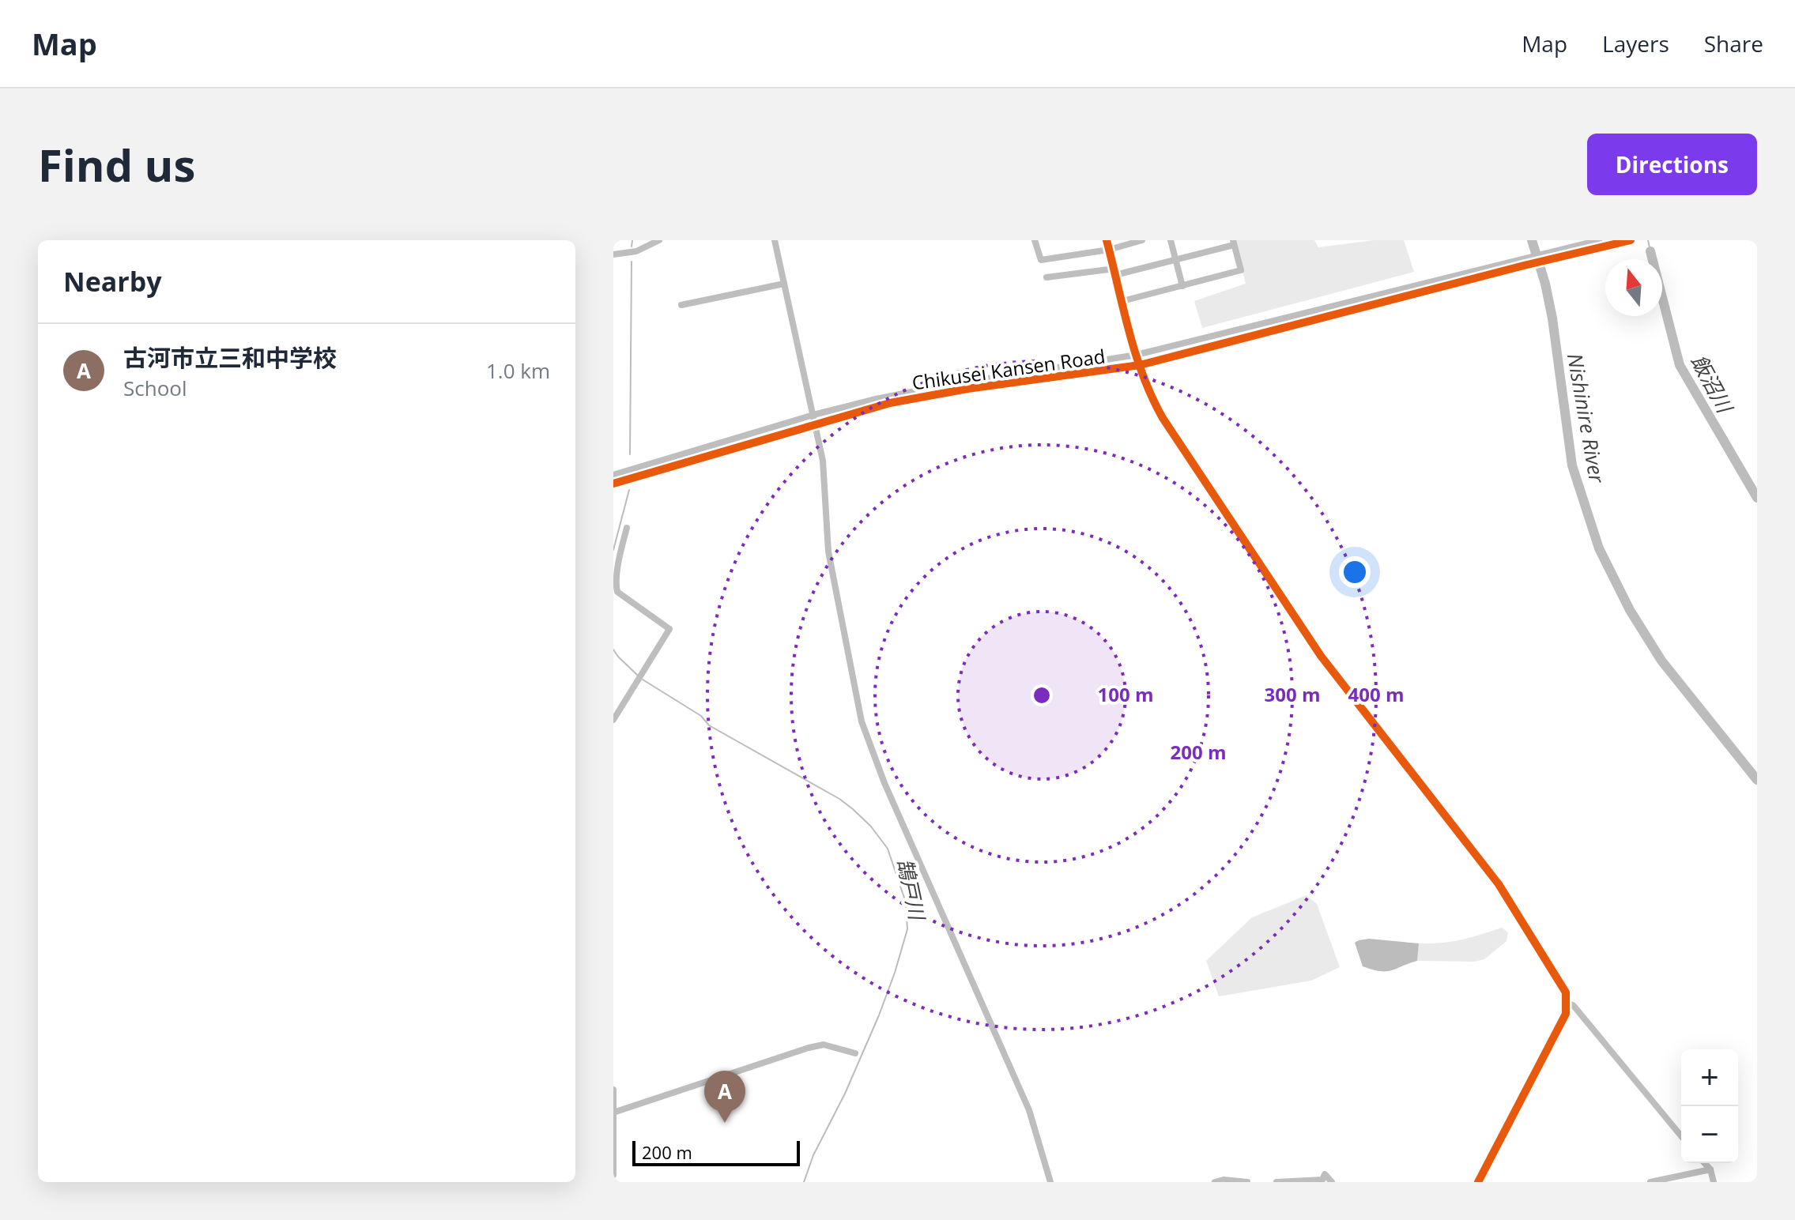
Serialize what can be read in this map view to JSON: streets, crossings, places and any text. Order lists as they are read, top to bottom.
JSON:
{
  "streets": {
    "street": ["Chikusei Kansen Road"]
  },
  "water": ["飯沼川", "Nishinire River", "鵠戸川"],
  "scale_bar": "200 m",
  "north": "top",
  "page": {
    "header": "Map",
    "nav": ["Map", "Layers", "Share"],
    "buttons": "Directions",
    "title": "Find us",
    "heading": "Nearby",
    "list": [
      {
        "mark": "A",
        "name": "古河市立三和中学校",
        "note": "School",
        "value": "1.0 km"
      }
    ],
    "map_buttons": ["+", "−"],
    "pins": "A",
    "scale": "200 m"
  },
  "rings": [
    "100 m",
    "300 m",
    "400 m",
    "200 m"
  ]
}
